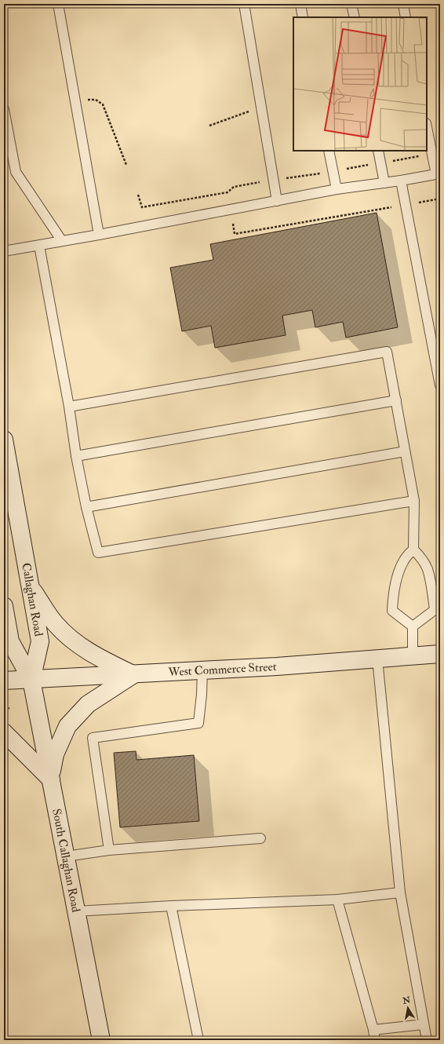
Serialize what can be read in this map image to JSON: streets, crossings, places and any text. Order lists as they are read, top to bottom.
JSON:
{
  "streets": {
    "main road": ["Callaghan Road", "West Commerce Street", "South Callaghan Road"]
  },
  "crossings": [
    ["Callaghan Road", "West Commerce Street"],
    ["Callaghan Road", "South Callaghan Road"],
    ["West Commerce Street", "South Callaghan Road"]
  ],
  "north": "top"
}
